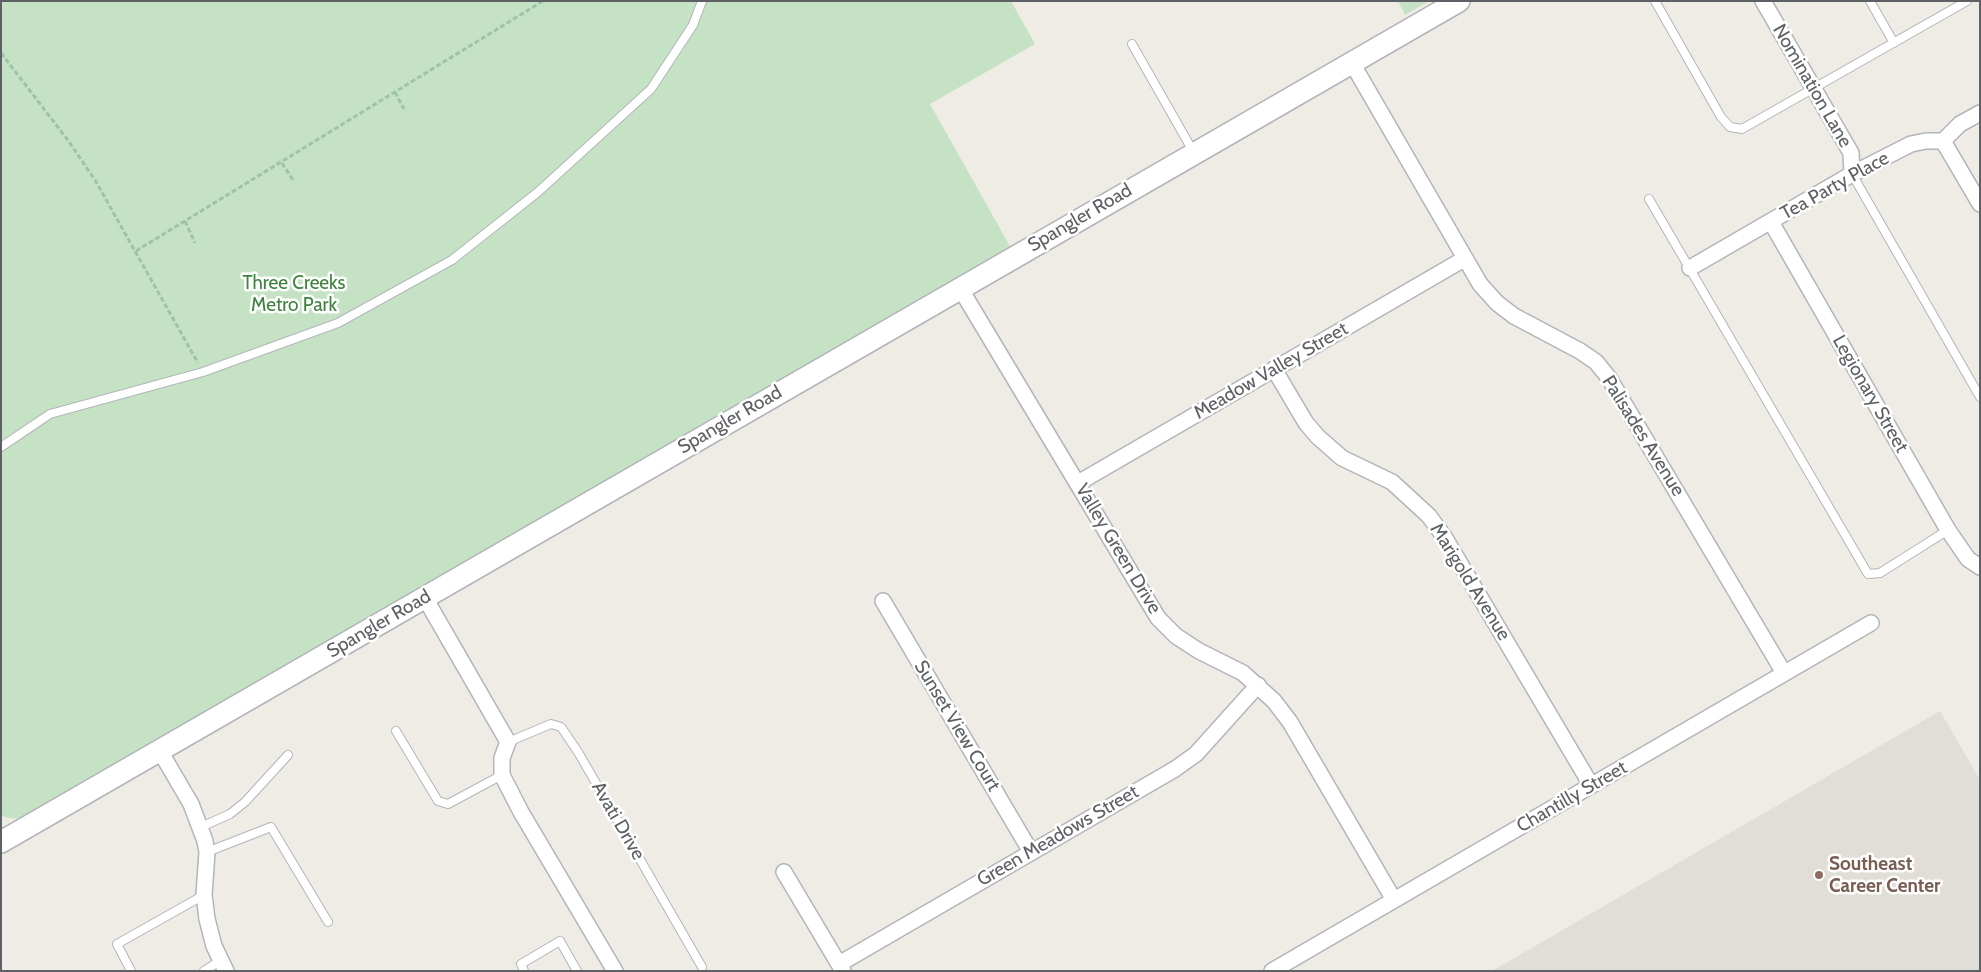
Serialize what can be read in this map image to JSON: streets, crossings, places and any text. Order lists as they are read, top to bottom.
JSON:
{
  "streets": {
    "street": [
      "Nomination Lane",
      "Tea Party Place",
      "Spangler Road",
      "Meadow Valley Street",
      "Legionary Street",
      "Palisades Avenue",
      "Valley Green Drive",
      "Marigold Avenue",
      "Sunset View Court",
      "Chantilly Street",
      "Green Meadows Street"
    ],
    "lane": ["Avati Drive"]
  },
  "crossings": [
    ["Nomination Lane", "Tea Party Place"],
    ["Tea Party Place", "Legionary Street"],
    ["Spangler Road", "Palisades Avenue"],
    ["Spangler Road", "Valley Green Drive"],
    ["Meadow Valley Street", "Palisades Avenue"],
    ["Meadow Valley Street", "Valley Green Drive"],
    ["Meadow Valley Street", "Marigold Avenue"],
    ["Palisades Avenue", "Chantilly Street"],
    ["Valley Green Drive", "Chantilly Street"],
    ["Valley Green Drive", "Green Meadows Street"],
    ["Marigold Avenue", "Chantilly Street"],
    ["Sunset View Court", "Green Meadows Street"]
  ],
  "parks": ["Three Creeks Metro Park"],
  "places": ["Southeast Career Center"]
}
